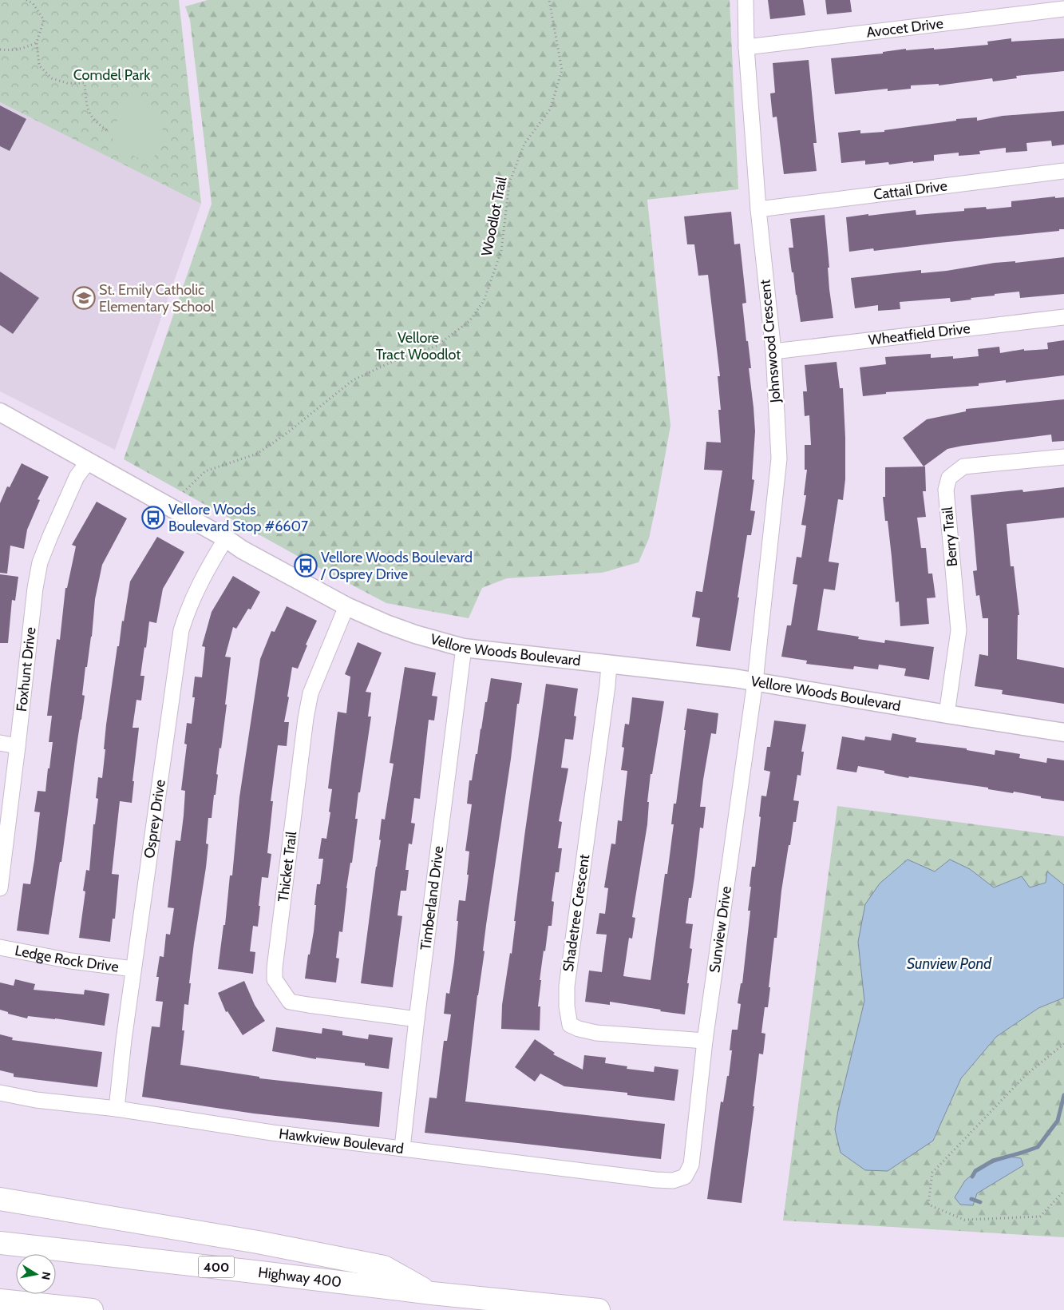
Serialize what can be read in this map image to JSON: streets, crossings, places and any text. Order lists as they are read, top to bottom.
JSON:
{
  "streets": {
    "highway": ["400", "Highway 400"],
    "street": [
      "Avocet Drive",
      "Cattail Drive",
      "Wheatfield Drive",
      "Johnswood Crescent",
      "Berry Trail",
      "Vellore Woods Boulevard",
      "Foxhunt Drive",
      "Osprey Drive",
      "Thicket Trail",
      "Timberland Drive",
      "Shadetree Crescent",
      "Sunview Drive",
      "Ledge Rock Drive",
      "Hawkview Boulevard"
    ],
    "path": ["Woodlot Trail"]
  },
  "crossings": [
    ["Avocet Drive", "Johnswood Crescent"],
    ["Cattail Drive", "Johnswood Crescent"],
    ["Wheatfield Drive", "Johnswood Crescent"],
    ["Johnswood Crescent", "Vellore Woods Boulevard"],
    ["Johnswood Crescent", "Sunview Drive"],
    ["Berry Trail", "Vellore Woods Boulevard"],
    ["Vellore Woods Boulevard", "Foxhunt Drive"],
    ["Vellore Woods Boulevard", "Osprey Drive"],
    ["Vellore Woods Boulevard", "Thicket Trail"],
    ["Vellore Woods Boulevard", "Timberland Drive"],
    ["Vellore Woods Boulevard", "Shadetree Crescent"],
    ["Vellore Woods Boulevard", "Sunview Drive"],
    ["Osprey Drive", "Ledge Rock Drive"],
    ["Osprey Drive", "Hawkview Boulevard"],
    ["Thicket Trail", "Timberland Drive"],
    ["Timberland Drive", "Hawkview Boulevard"],
    ["Shadetree Crescent", "Sunview Drive"],
    ["Sunview Drive", "Hawkview Boulevard"]
  ],
  "water": ["Sunview Pond"],
  "parks": ["Comdel Park", "Vellore Tract Woodlot"],
  "places": {
    "school or university": ["St. Emily Catholic Elementary School"],
    "bus stop": ["Vellore Woods Boulevard Stop #6607", "Vellore Woods Boulevard / Osprey Drive"]
  },
  "north": "right"
}
